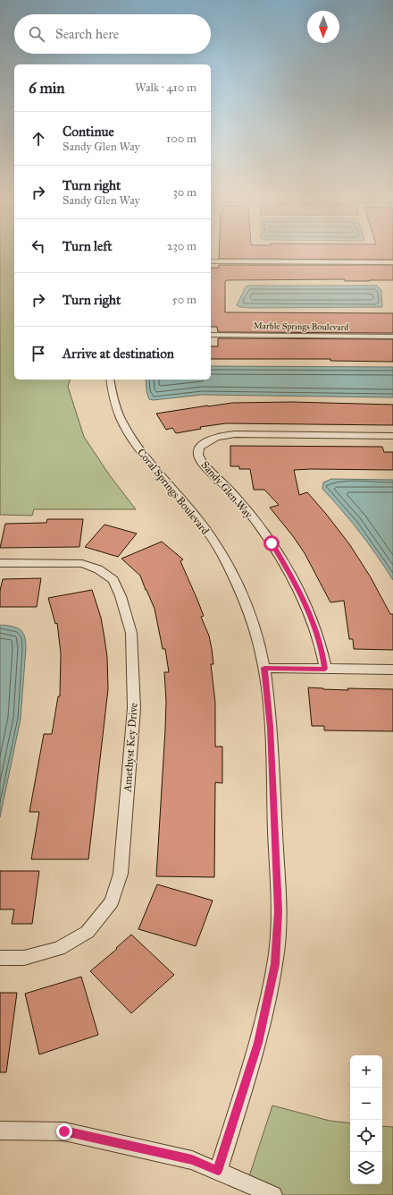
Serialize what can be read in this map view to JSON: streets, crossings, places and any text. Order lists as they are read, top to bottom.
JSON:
{
  "streets": {
    "street": [
      "Marble Springs Boulevard",
      "Sandy Glen Way",
      "Coral Springs Boulevard",
      "Amethyst Key Drive"
    ]
  },
  "north": "bottom",
  "page": {
    "search": "Search here",
    "heading": ["6 min", "Walk · 410 m"],
    "list": [
      ["Continue", "Sandy Glen Way", "100 m"],
      ["Turn right", "Sandy Glen Way", "30 m"],
      ["Turn left", "230 m"],
      ["Turn right", "50 m"],
      "Arrive at destination"
    ],
    "map_buttons": ["+", "−"]
  }
}
